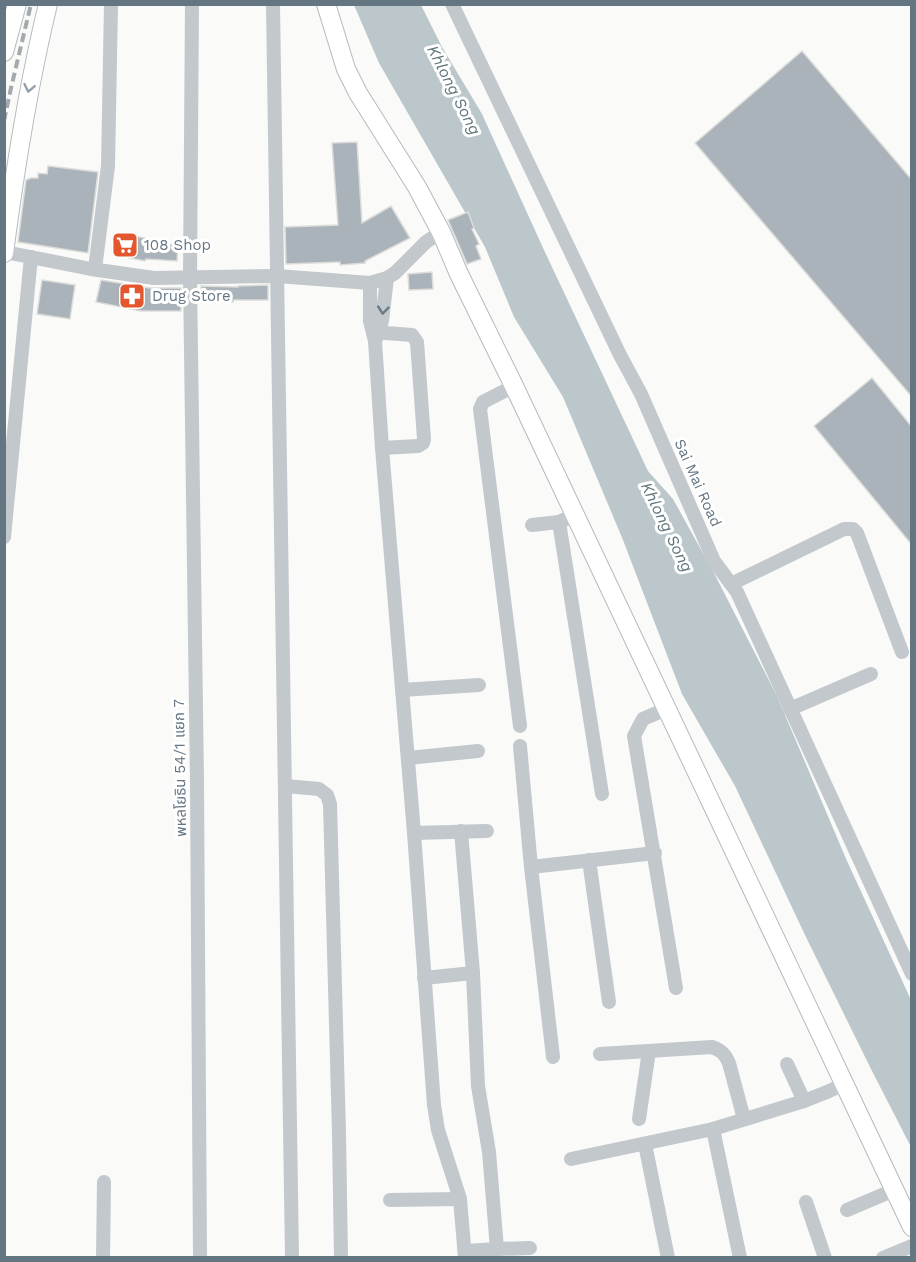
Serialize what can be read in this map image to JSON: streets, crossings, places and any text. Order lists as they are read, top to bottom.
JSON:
{
  "streets": {
    "street": ["Sai Mai Road", "พหลโยธิน 54/1 แยก 7"]
  },
  "water": ["Khlong Song"],
  "places": {
    "supermarket": ["108 Shop"],
    "pharmacy": ["Drug Store"]
  }
}
